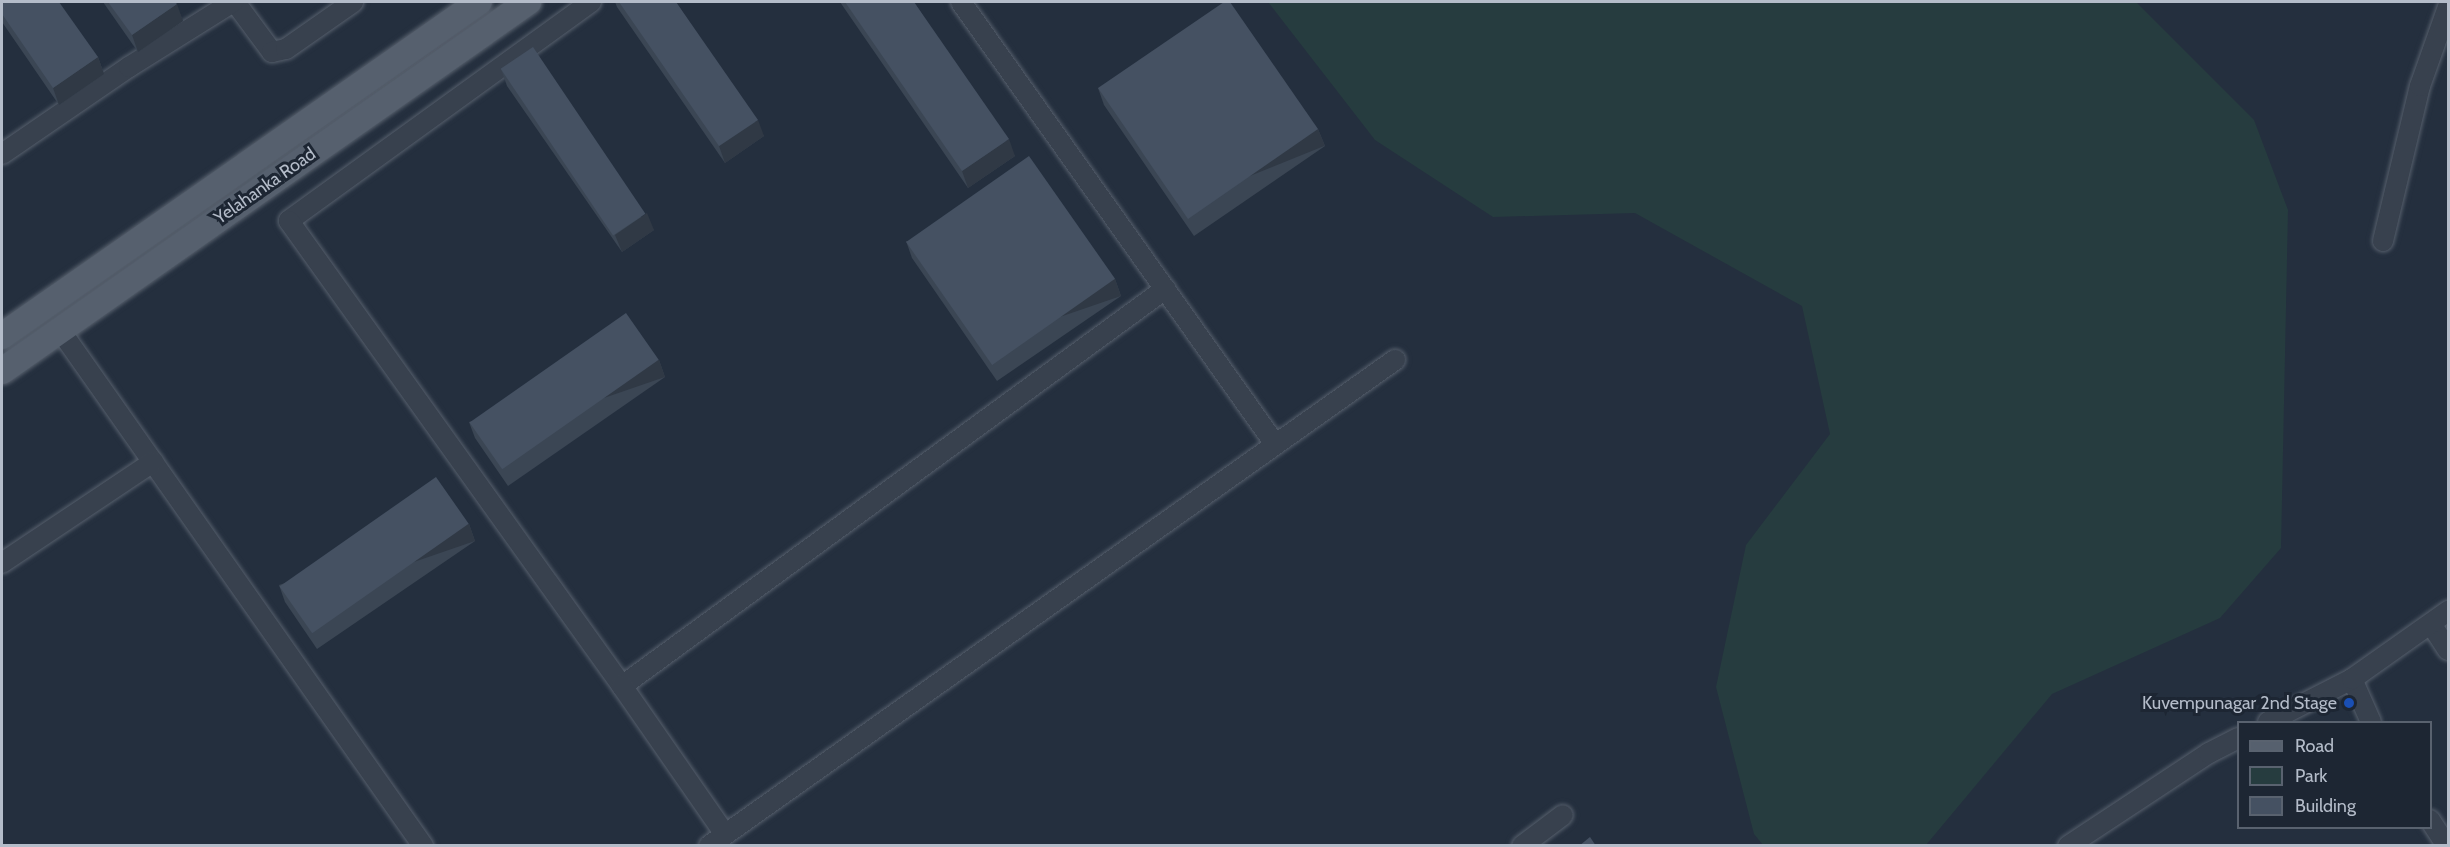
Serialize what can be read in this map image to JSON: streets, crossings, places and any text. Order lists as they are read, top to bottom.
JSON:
{
  "streets": {
    "main road": ["Yelahanka Road"]
  },
  "places": ["Kuvempunagar 2nd Stage"],
  "legend": ["Road", "Park", "Building"]
}
